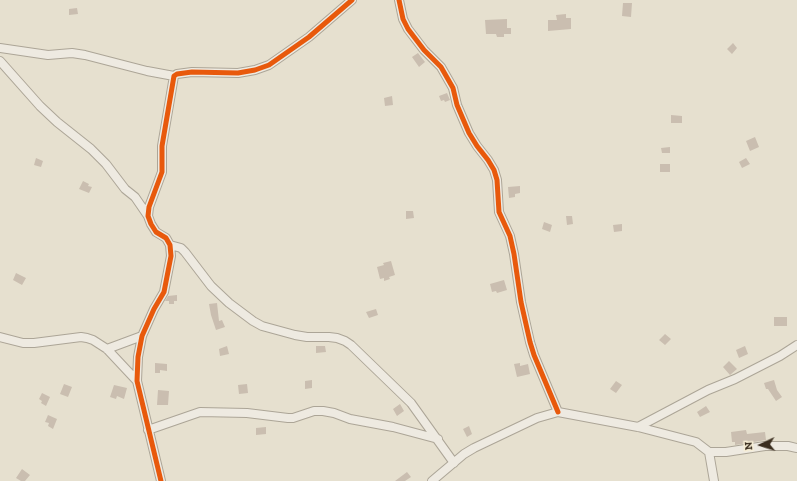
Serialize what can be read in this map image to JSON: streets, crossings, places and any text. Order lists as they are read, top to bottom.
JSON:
{
  "north": "left"
}
